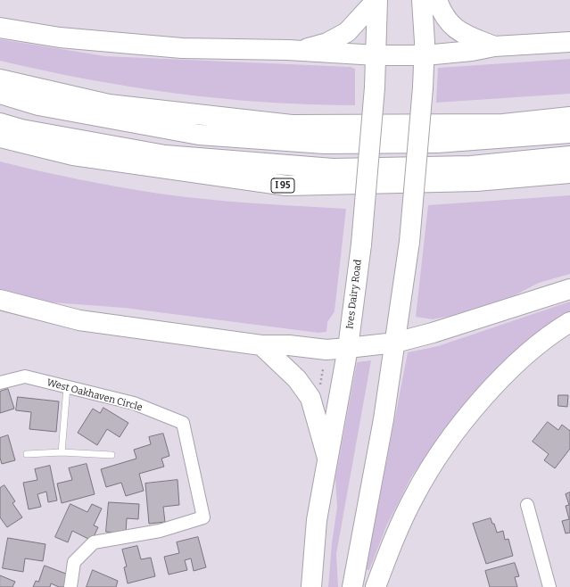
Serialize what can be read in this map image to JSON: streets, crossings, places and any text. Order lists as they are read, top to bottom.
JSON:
{
  "streets": {
    "main road": ["I 95", "Ives Dairy Road"],
    "street": ["West Oakhaven Circle"]
  }
}
